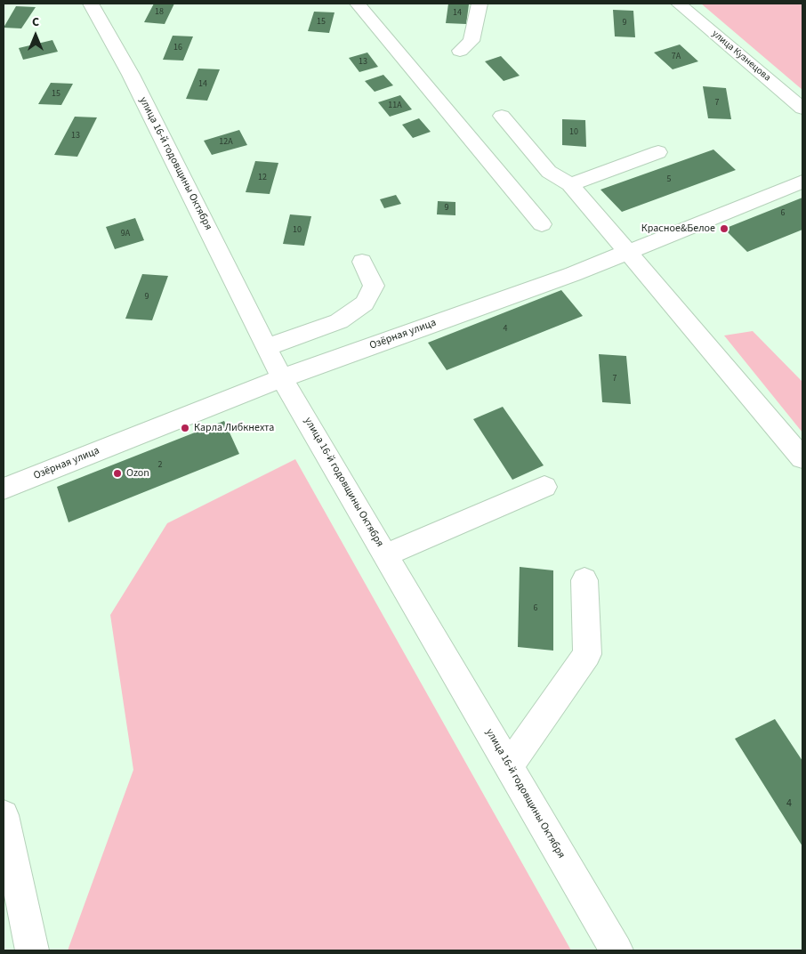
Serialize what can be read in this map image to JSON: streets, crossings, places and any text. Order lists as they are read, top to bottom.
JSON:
{
  "streets": {
    "street": ["улица Кузнецова", "улица 16-й годовщины Октября", "Озёрная улица"]
  },
  "crossings": [
    ["улица 16-й годовщины Октября", "Озёрная улица"]
  ],
  "places": ["Красное&Белое", "Карла Либкнехта", "Ozon"],
  "house_numbers": [
    "18",
    "14",
    "15",
    "9",
    "16",
    "7А",
    "13",
    "14",
    "15",
    "7",
    "11А",
    "10",
    "13",
    "12А",
    "12",
    "5",
    "9",
    "6",
    "10",
    "9А",
    "9",
    "4",
    "7",
    "2",
    "6",
    "4"
  ],
  "north": "top"
}
